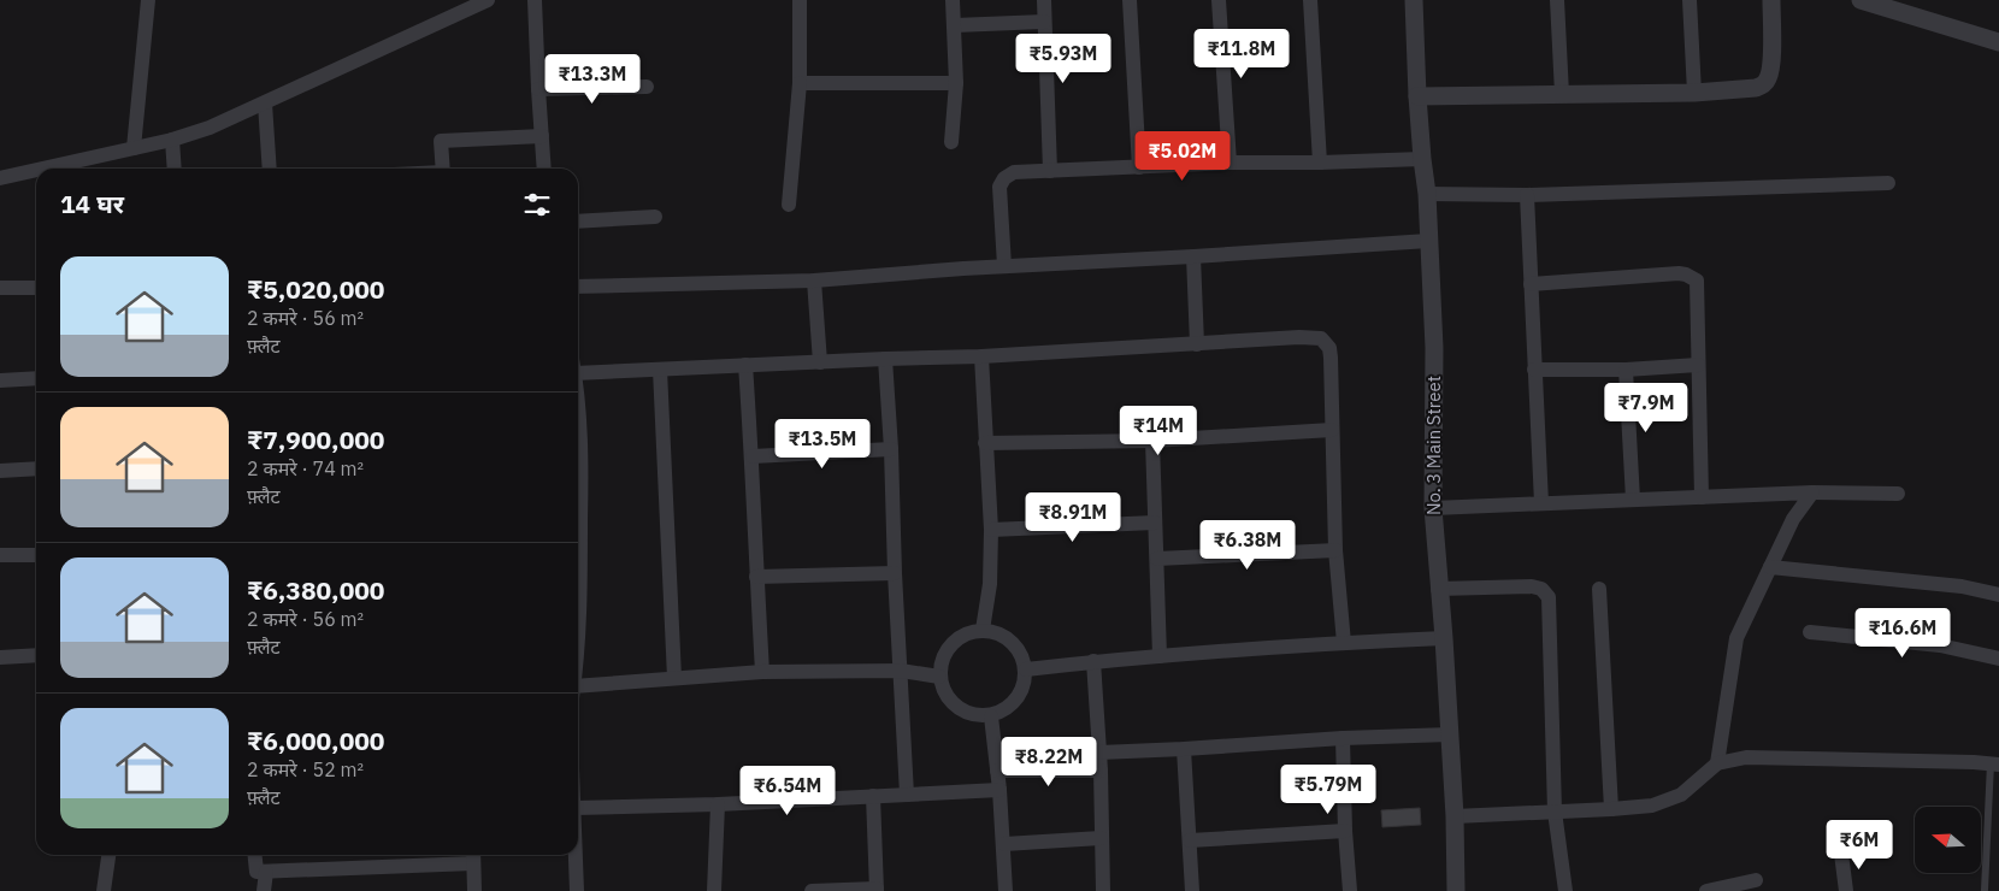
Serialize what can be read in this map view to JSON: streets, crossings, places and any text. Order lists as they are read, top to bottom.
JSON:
{
  "streets": {
    "street": ["No. 3 Main Street"]
  },
  "north": "left",
  "page": {
    "price": [
      "₹11.8M",
      "₹5.93M",
      "₹13.3M",
      "₹5.02M",
      "₹7.9M",
      "₹14M",
      "₹13.5M",
      "₹8.91M",
      "₹6.38M",
      "₹16.6M",
      "₹8.22M",
      "₹5.79M",
      "₹6.54M",
      "₹6M"
    ],
    "heading": "14 घर",
    "list": [
      {
        "name": "₹5,020,000",
        "note": "2 कमरे · 56 m² · फ़्लैट"
      },
      {
        "name": "₹7,900,000",
        "note": "2 कमरे · 74 m² · फ़्लैट"
      },
      {
        "name": "₹6,380,000",
        "note": "2 कमरे · 56 m² · फ़्लैट"
      },
      {
        "name": "₹6,000,000",
        "note": "2 कमरे · 52 m² · फ़्लैट"
      }
    ]
  }
}
